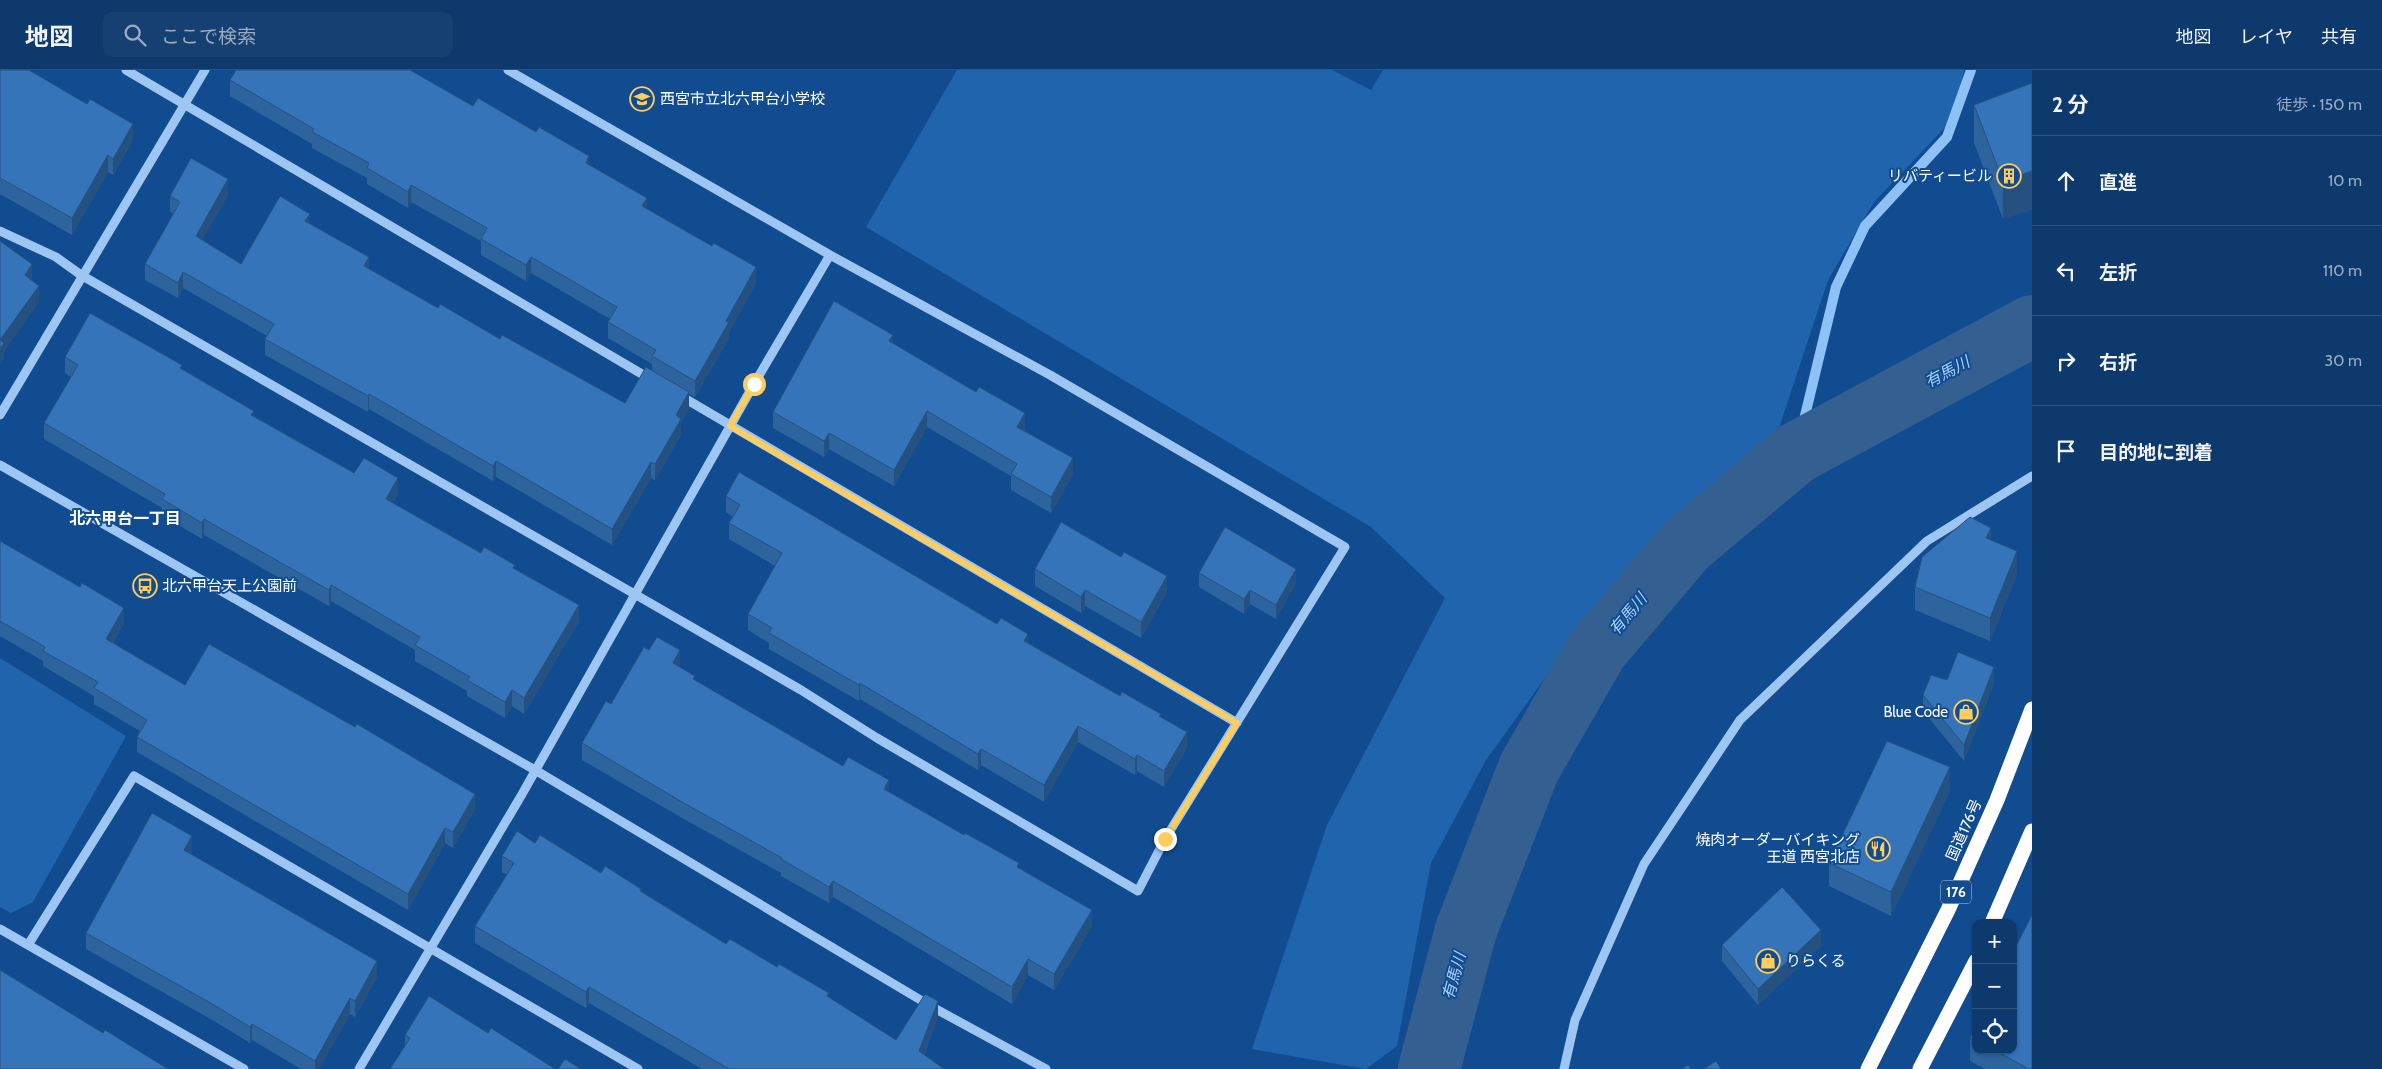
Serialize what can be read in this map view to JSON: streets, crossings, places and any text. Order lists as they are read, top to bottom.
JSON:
{
  "streets": {
    "highway": ["国道176号", "176"]
  },
  "districts": ["北六甲台一丁目"],
  "water": ["有馬川"],
  "places": {
    "school or university": ["西宮市立北六甲台小学校"],
    "building": ["リバティービル"],
    "bus stop": ["北六甲台天上公園前"],
    "shop": ["Blue Code", "りらくる"],
    "restaurant": ["焼肉オーダーバイキング 王道 西宮北店"]
  },
  "page": {
    "header": "地図",
    "search": "ここで検索",
    "nav": ["地図", "レイヤ", "共有"],
    "heading": ["2 分", "徒歩 · 150 m"],
    "list": [
      ["直進", "10 m"],
      ["左折", "110 m"],
      ["右折", "30 m"],
      "目的地に到着"
    ],
    "map_buttons": ["+", "−"]
  }
}
